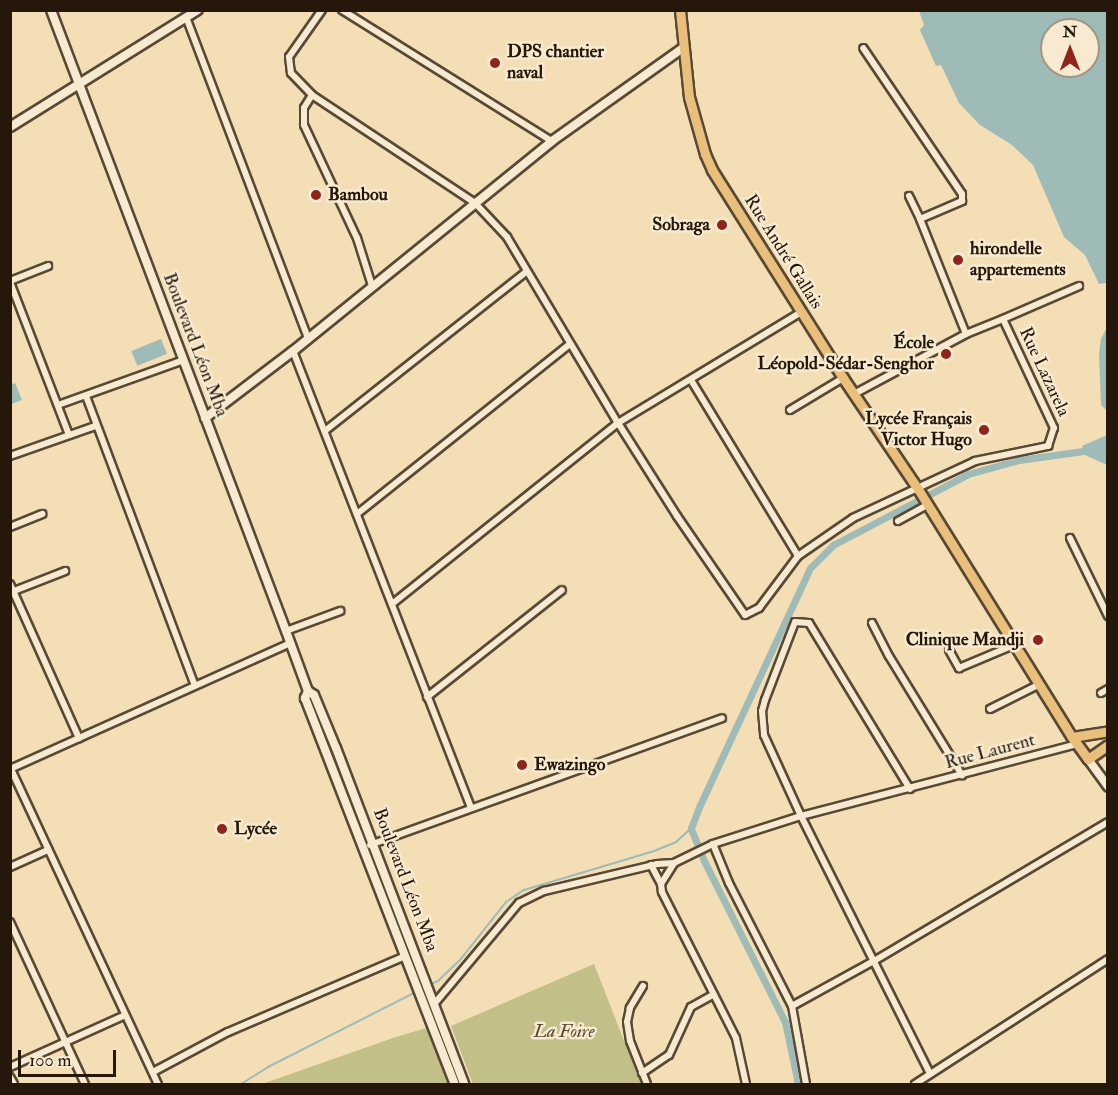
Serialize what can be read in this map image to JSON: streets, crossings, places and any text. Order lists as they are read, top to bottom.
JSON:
{
  "streets": {
    "main road": ["Rue André Gallais"],
    "street": ["Boulevard Léon Mba", "Rue Lazarela", "Rue Laurent"]
  },
  "crossings": [
    ["Rue André Gallais", "Rue Lazarela"],
    ["Rue André Gallais", "Rue Laurent"],
    ["Boulevard Léon Mba", "Rue Laurent"]
  ],
  "parks": ["La Foire"],
  "places": [
    "DPS chantier naval",
    "Bambou",
    "Sobraga",
    "hirondelle appartements",
    "École Léopold-Sédar-Senghor",
    "Lycée Français Victor Hugo",
    "Clinique Mandji",
    "Ewazingo",
    "Lycée"
  ],
  "scale_bar": "100 m",
  "north": "top"
}
